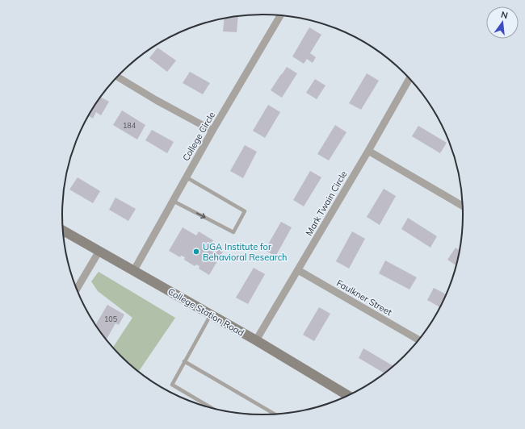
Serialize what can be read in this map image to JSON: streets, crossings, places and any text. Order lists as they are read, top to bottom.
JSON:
{
  "streets": {
    "main road": ["College Station Road"],
    "street": ["College Circle", "Mark Twain Circle", "Faulkner Street"]
  },
  "crossings": [
    ["College Circle", "College Station Road"],
    ["Mark Twain Circle", "Faulkner Street"],
    ["Mark Twain Circle", "College Station Road"]
  ],
  "places": ["UGA Institute for Behavioral Research"],
  "house_numbers": ["184", "105"],
  "north": "top"
}
